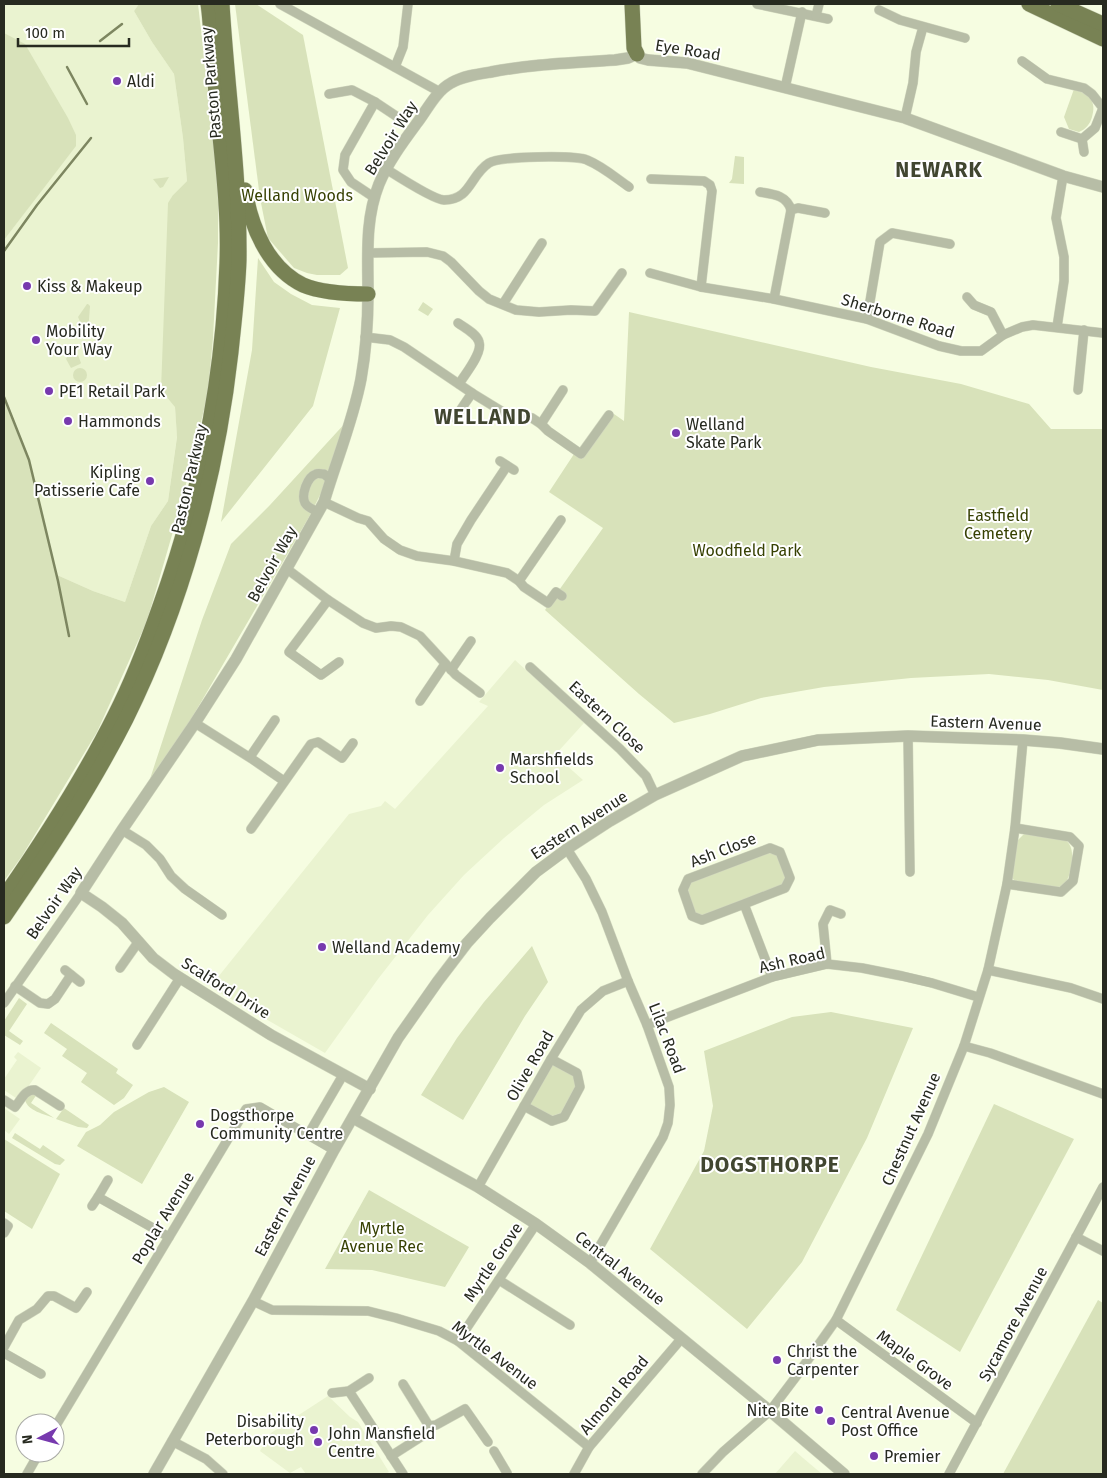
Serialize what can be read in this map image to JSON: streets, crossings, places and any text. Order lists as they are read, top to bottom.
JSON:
{
  "streets": {
    "highway": ["Paston Parkway"],
    "street": [
      "Eye Road",
      "Belvoir Way",
      "Sherborne Road",
      "Eastern Close",
      "Eastern Avenue",
      "Ash Close",
      "Ash Road",
      "Scalford Drive",
      "Lilac Road",
      "Olive Road",
      "Chestnut Avenue",
      "Poplar Avenue",
      "Myrtle Grove",
      "Central Avenue",
      "Sycamore Avenue",
      "Myrtle Avenue",
      "Maple Grove",
      "Almond Road"
    ]
  },
  "crossings": [
    ["Eye Road", "Belvoir Way"],
    ["Belvoir Way", "Scalford Drive"],
    ["Eastern Close", "Eastern Avenue"],
    ["Eastern Avenue", "Scalford Drive"],
    ["Eastern Avenue", "Lilac Road"],
    ["Eastern Avenue", "Chestnut Avenue"],
    ["Eastern Avenue", "Poplar Avenue"],
    ["Eastern Avenue", "Central Avenue"],
    ["Eastern Avenue", "Myrtle Avenue"],
    ["Ash Road", "Lilac Road"],
    ["Ash Road", "Chestnut Avenue"],
    ["Lilac Road", "Olive Road"],
    ["Lilac Road", "Central Avenue"],
    ["Olive Road", "Central Avenue"],
    ["Chestnut Avenue", "Central Avenue"],
    ["Chestnut Avenue", "Maple Grove"],
    ["Myrtle Grove", "Central Avenue"],
    ["Myrtle Grove", "Myrtle Avenue"],
    ["Central Avenue", "Almond Road"],
    ["Sycamore Avenue", "Maple Grove"],
    ["Myrtle Avenue", "Almond Road"]
  ],
  "districts": ["NEWARK", "WELLAND", "DOGSTHORPE"],
  "parks": [
    "Welland Woods",
    "Eastfield Cemetery",
    "Woodfield Park",
    "Myrtle Avenue Rec"
  ],
  "places": [
    "Aldi",
    "Kiss & Makeup",
    "Mobility Your Way",
    "PE1 Retail Park",
    "Hammonds",
    "Welland Skate Park",
    "Kipling Patisserie Cafe",
    "Marshfields School",
    "Welland Academy",
    "Dogsthorpe Community Centre",
    "Christ the Carpenter",
    "Nite Bite",
    "Central Avenue Post Office",
    "Disability Peterborough",
    "John Mansfield Centre",
    "Premier"
  ],
  "scale_bar": "100 m",
  "north": "left"
}
